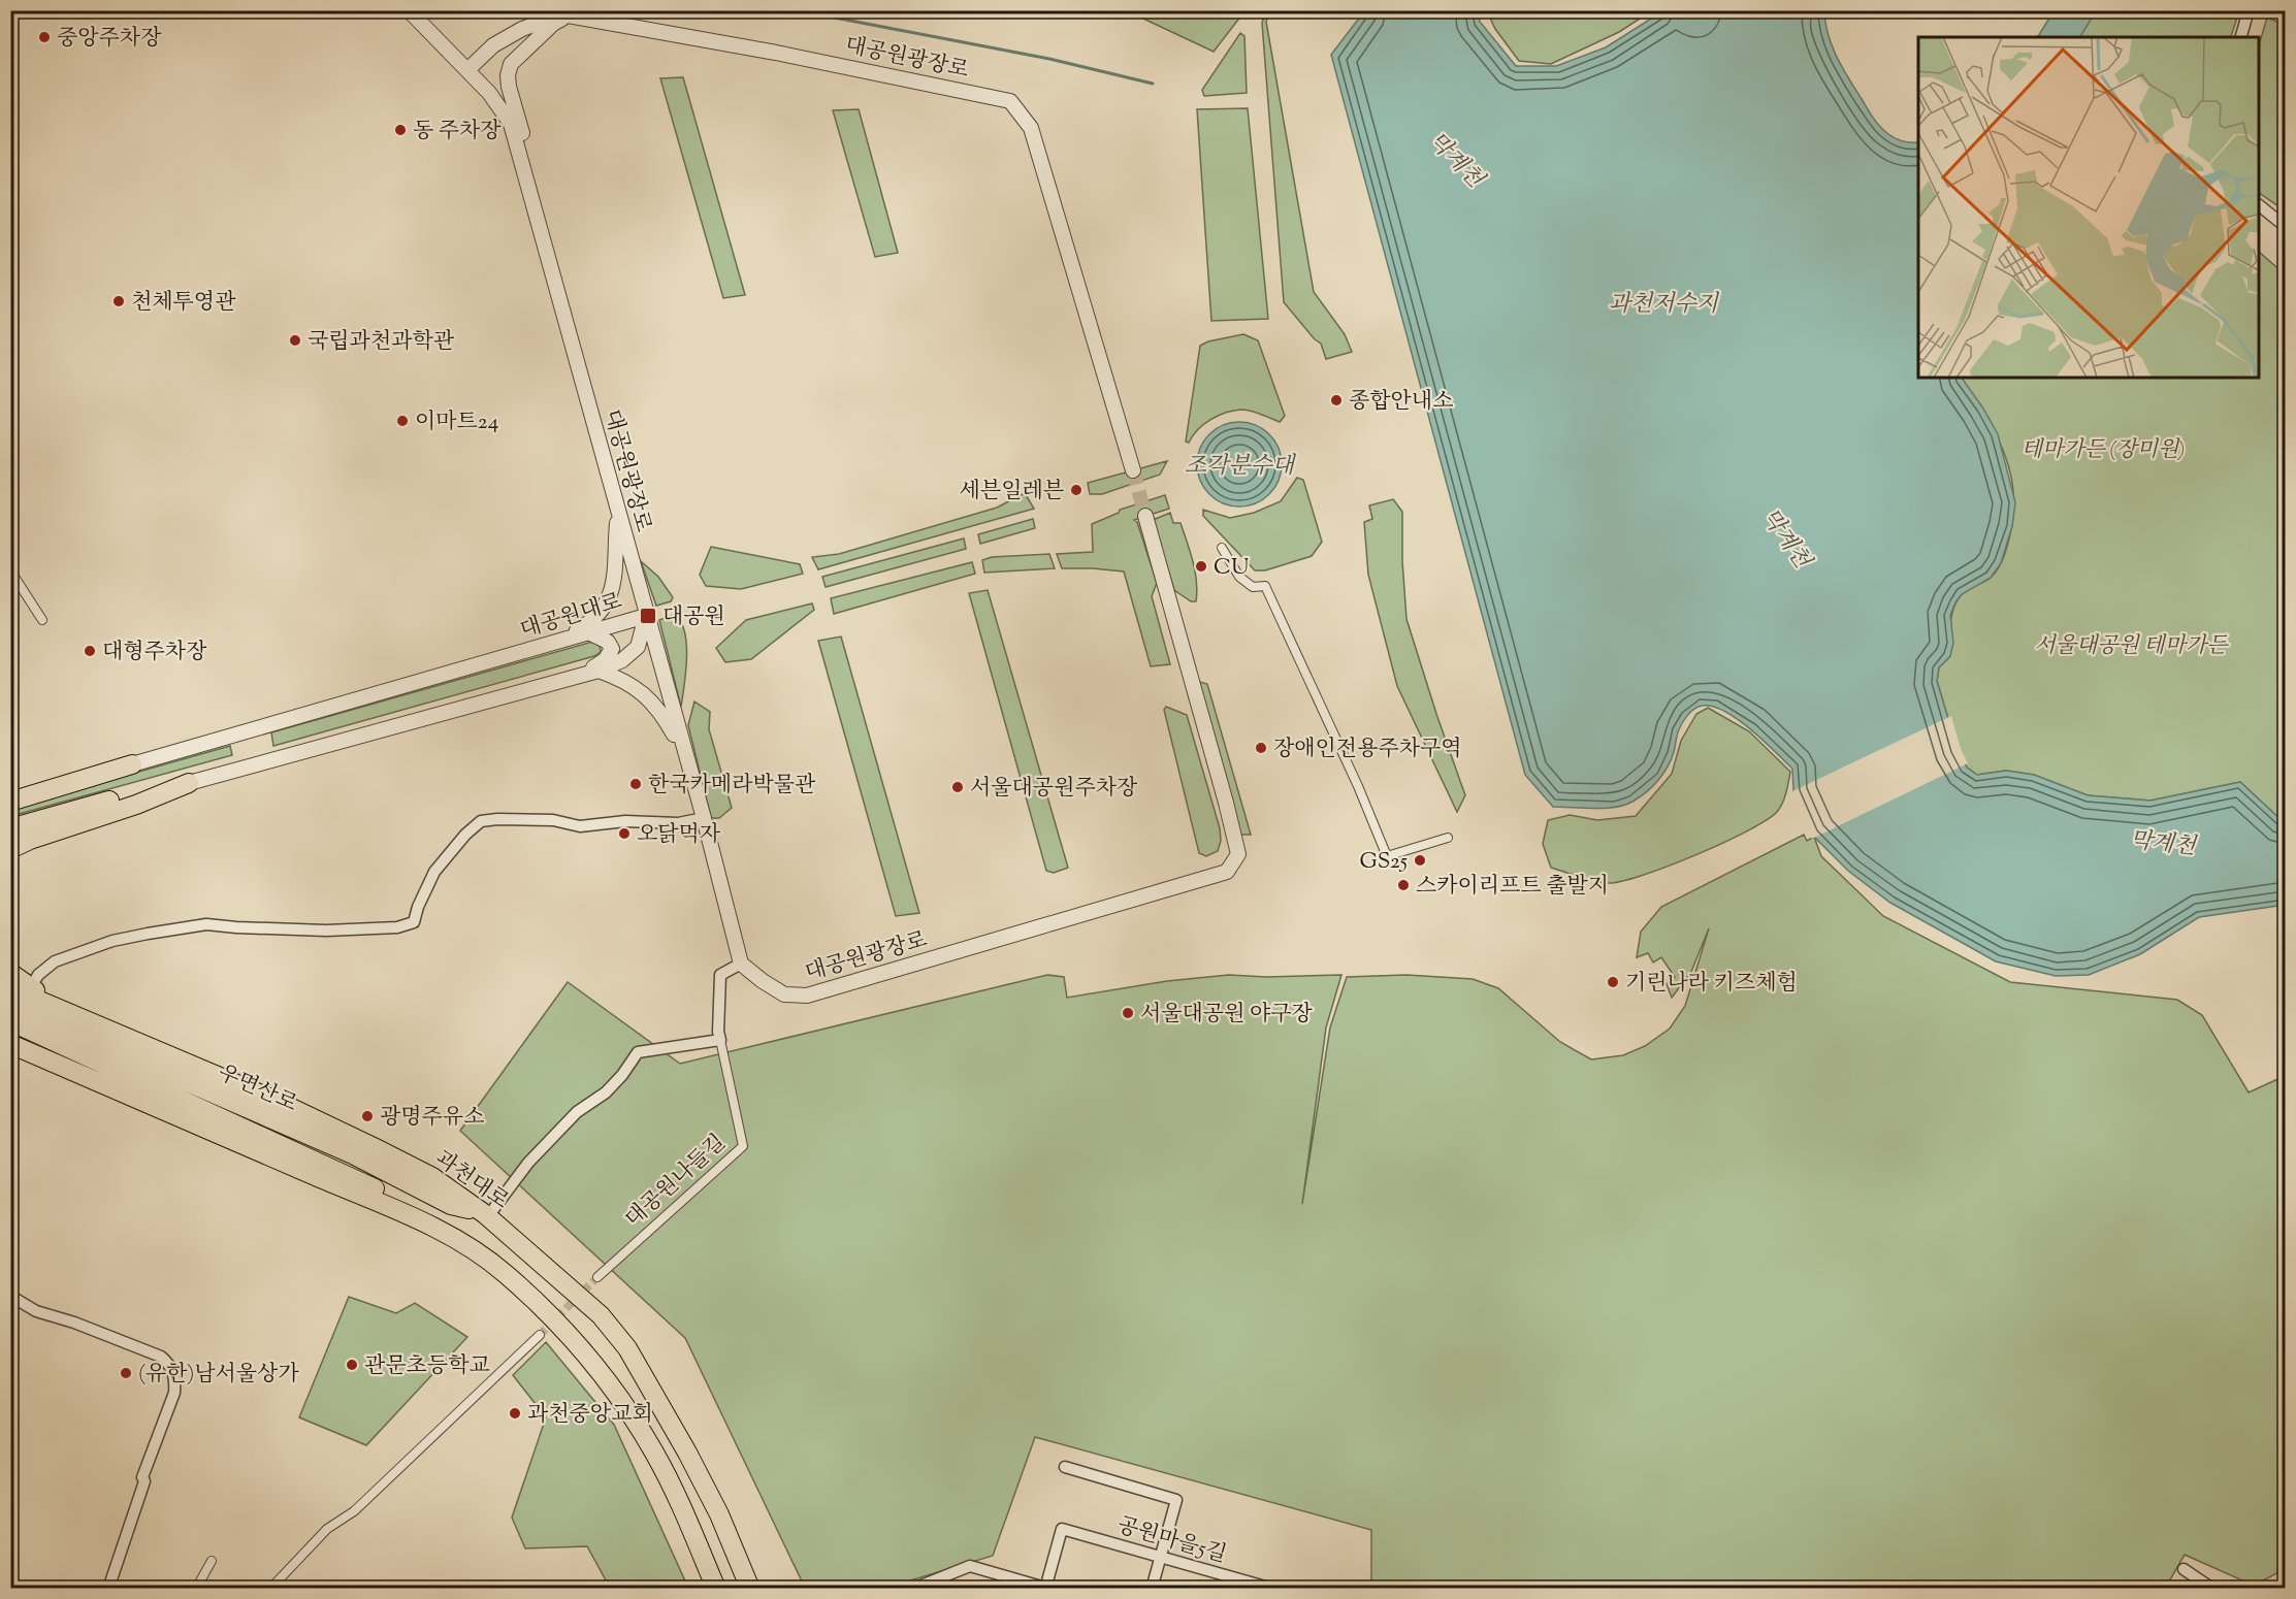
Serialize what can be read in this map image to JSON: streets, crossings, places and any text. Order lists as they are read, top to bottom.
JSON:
{
  "streets": {
    "highway": ["우면산로", "과천대로"],
    "street": [
      "대공원광장로",
      "대공원대로",
      "대공원나들길",
      "공원마을5길"
    ]
  },
  "crossings": [
    ["대공원광장로", "대공원대로"],
    ["대공원광장로", "대공원나들길"],
    ["우면산로", "과천대로"]
  ],
  "water": ["막계천", "과천저수지", "조각분수대"],
  "parks": ["테마가든 (장미원)", "서울대공원 테마가든"],
  "places": {
    "other": [
      "중앙주차장",
      "동 주차장",
      "천체투영관",
      "국립과천과학관",
      "종합안내소",
      "이마트24",
      "세븐일레븐",
      "CU",
      "대형주차장",
      "장애인전용주차구역",
      "한국카메라박물관",
      "서울대공원주차장",
      "오닭먹자",
      "GS25",
      "스카이리프트 출발지",
      "기린나라 키즈체험",
      "서울대공원 야구장",
      "광명주유소",
      "관문초등학교",
      "(유한)남서울상가",
      "과천중앙교회"
    ],
    "transit": ["대공원"]
  }
}
